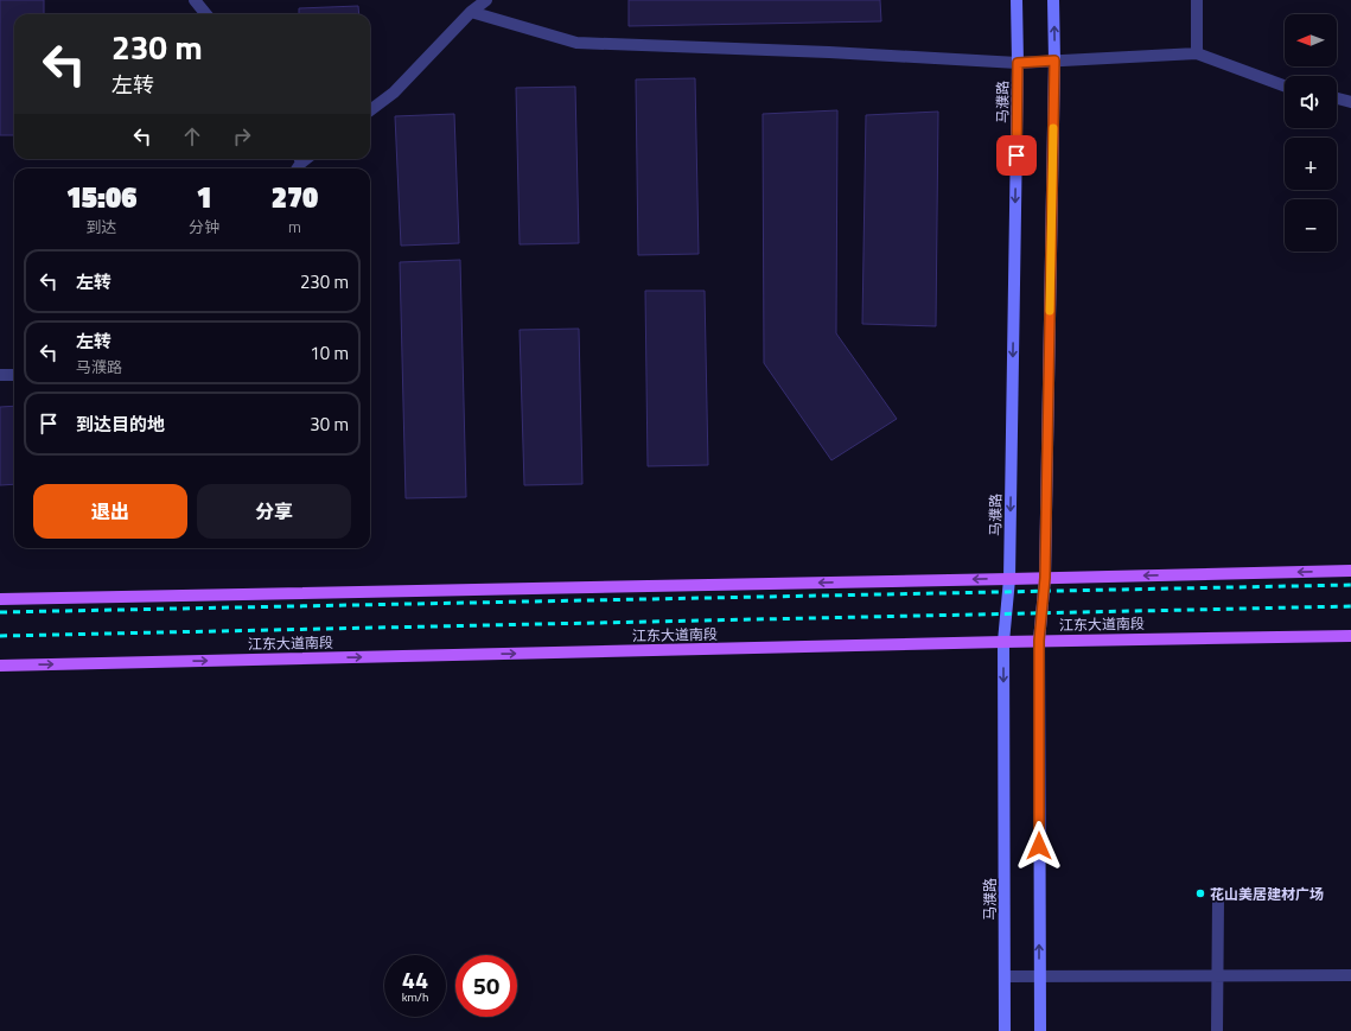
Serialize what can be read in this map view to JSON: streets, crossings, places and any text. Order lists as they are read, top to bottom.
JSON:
{
  "streets": {
    "main road": ["马濮路", "江东大道南段"]
  },
  "crossings": [
    ["马濮路", "江东大道南段"]
  ],
  "places": ["花山美居建材广场"],
  "north": "left",
  "page": {
    "map_buttons": ["+", "−"],
    "turn": ["230 m", "左转"],
    "eta": [
      "15:06",
      "到达",
      "1",
      "分钟",
      "270",
      "m"
    ],
    "list": [
      {
        "name": "左转",
        "value": "230 m"
      },
      {
        "name": "左转",
        "note": "马濮路",
        "value": "10 m"
      },
      {
        "name": "到达目的地",
        "value": "30 m"
      }
    ],
    "buttons": ["退出", "分享"],
    "speed": "44 km/h",
    "limit": "50"
  }
}
